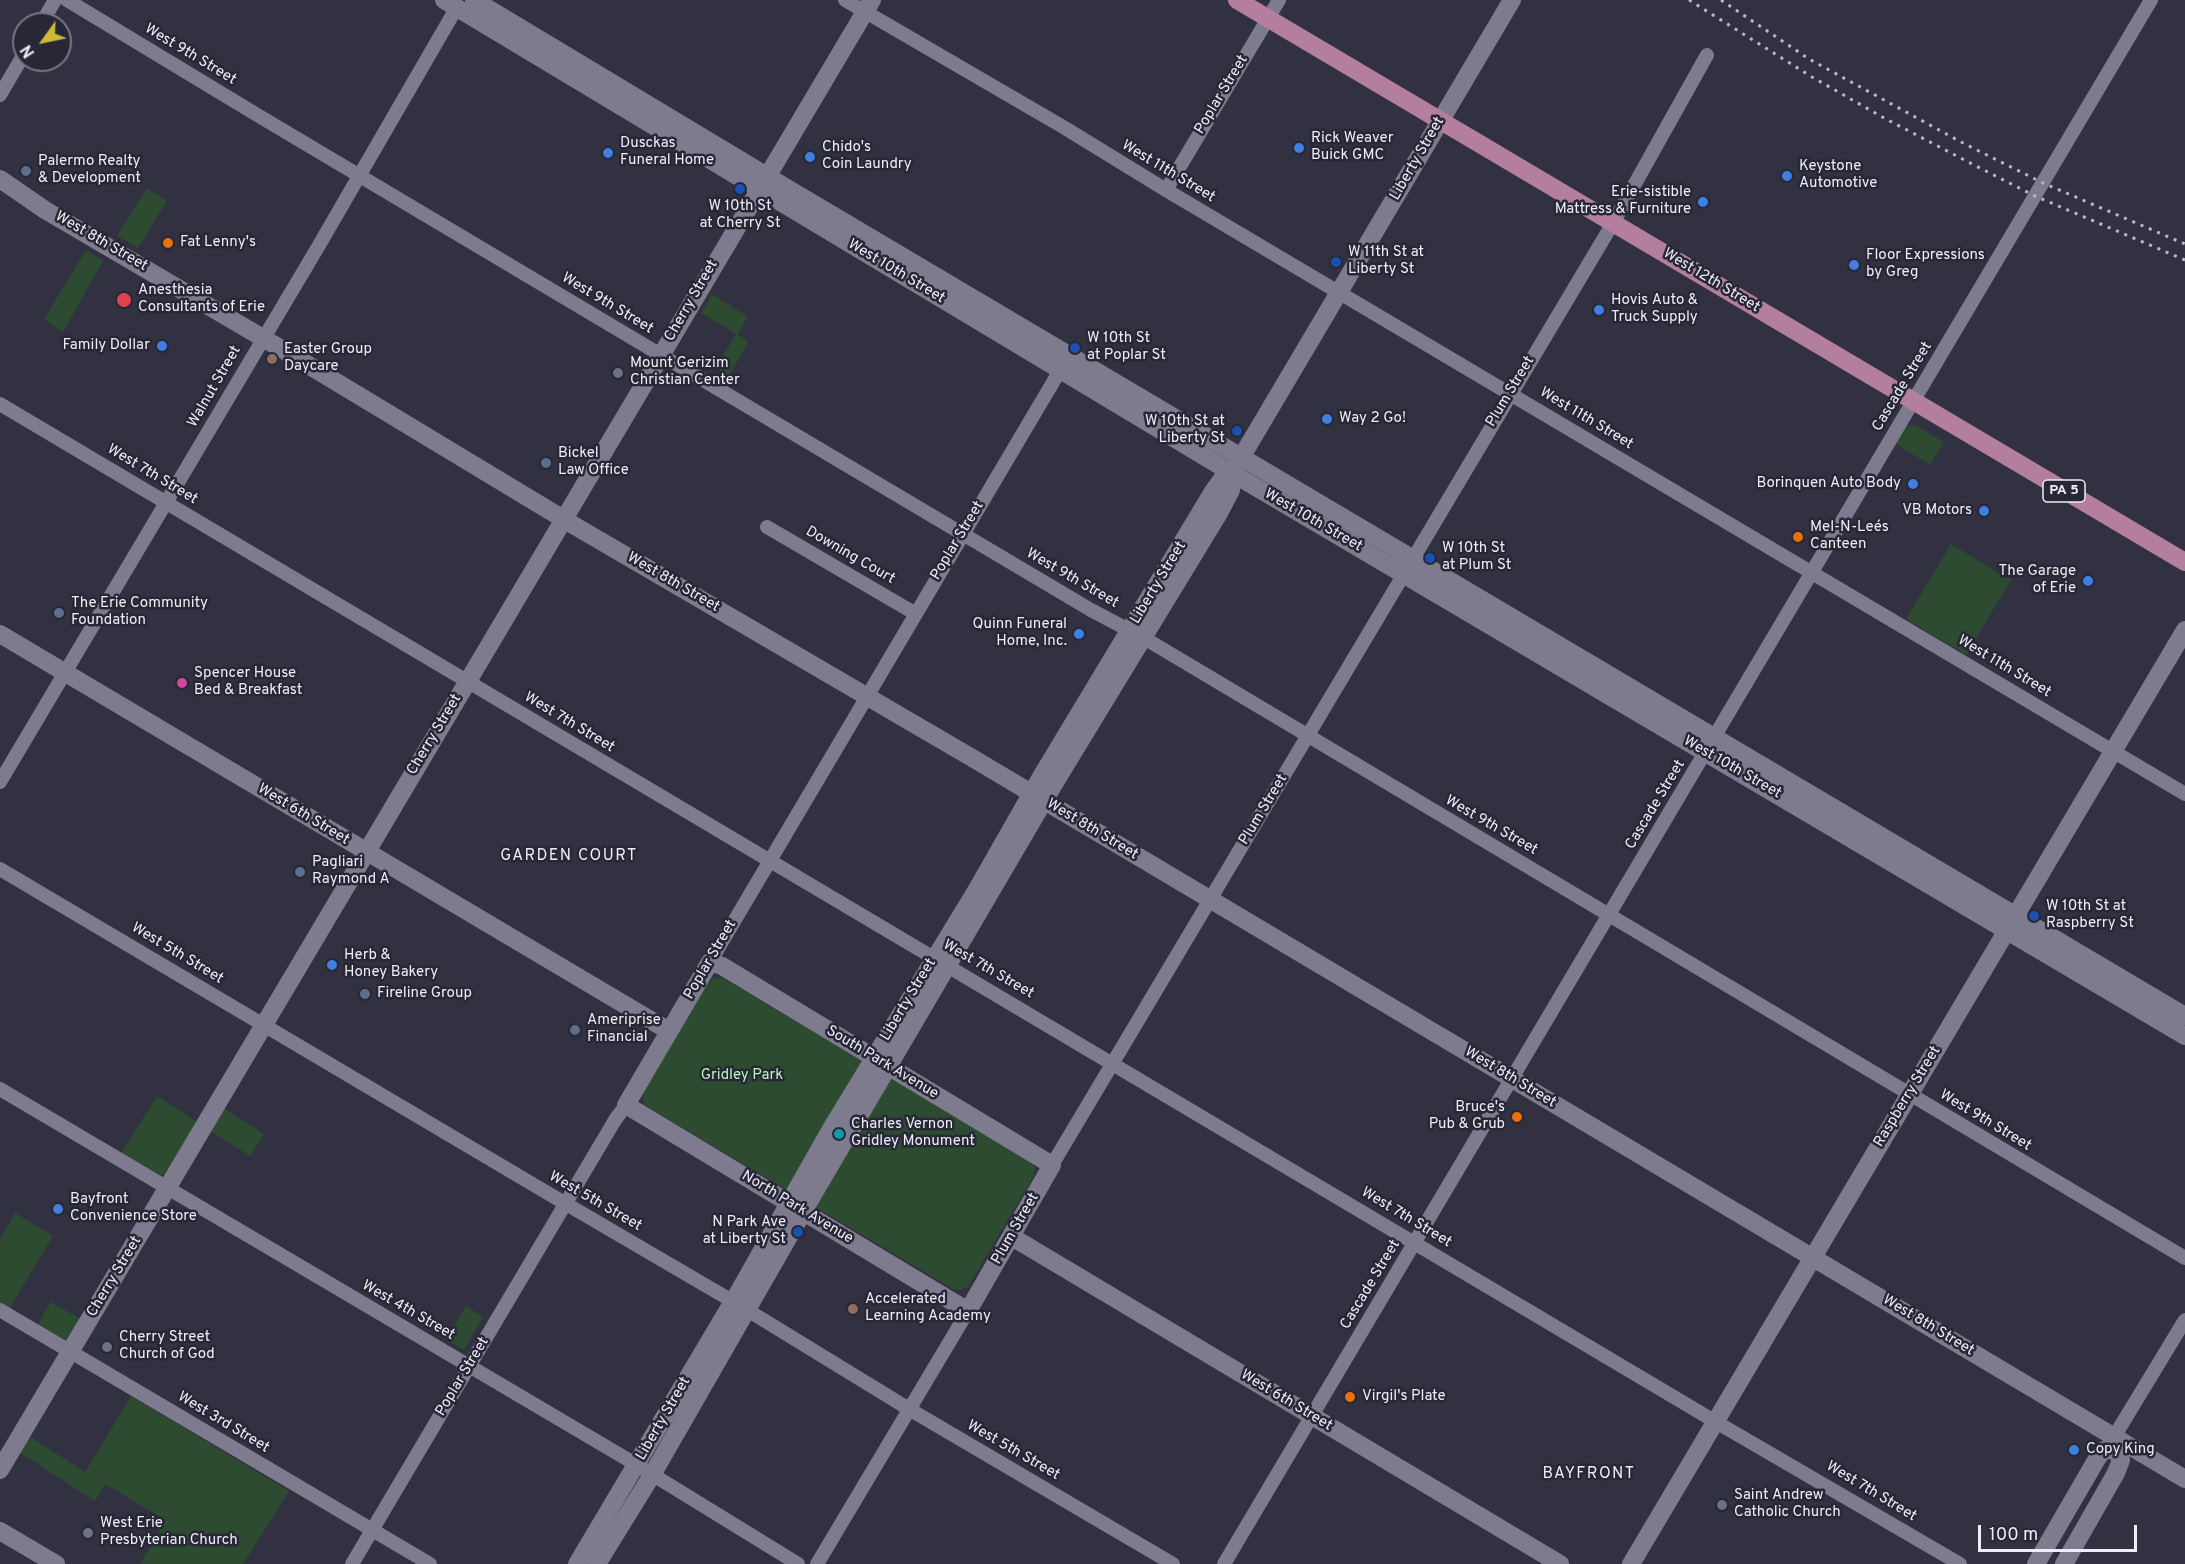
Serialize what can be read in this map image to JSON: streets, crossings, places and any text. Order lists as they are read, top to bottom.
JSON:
{
  "streets": {
    "main road": ["West 12th Street", "PA 5"],
    "street": [
      "West 9th Street",
      "Poplar Street",
      "Liberty Street",
      "West 11th Street",
      "West 8th Street",
      "West 10th Street",
      "Cherry Street",
      "Walnut Street",
      "Cascade Street",
      "Plum Street",
      "West 7th Street",
      "Downing Court",
      "West 6th Street",
      "West 5th Street",
      "South Park Avenue",
      "Raspberry Street",
      "North Park Avenue",
      "West 4th Street",
      "West 3rd Street"
    ]
  },
  "crossings": [
    ["West 9th Street", "Poplar Street"],
    ["West 9th Street", "Liberty Street"],
    ["West 9th Street", "Cherry Street"],
    ["West 9th Street", "Walnut Street"],
    ["West 9th Street", "Cascade Street"],
    ["West 9th Street", "Plum Street"],
    ["West 9th Street", "Raspberry Street"],
    ["Poplar Street", "West 11th Street"],
    ["Poplar Street", "West 8th Street"],
    ["Poplar Street", "West 10th Street"],
    ["Poplar Street", "West 12th Street"],
    ["Poplar Street", "West 7th Street"],
    ["Poplar Street", "Downing Court"],
    ["Poplar Street", "West 6th Street"],
    ["Poplar Street", "West 5th Street"],
    ["Poplar Street", "South Park Avenue"],
    ["Poplar Street", "North Park Avenue"],
    ["Poplar Street", "West 4th Street"],
    ["Poplar Street", "West 3rd Street"],
    ["Liberty Street", "West 11th Street"],
    ["Liberty Street", "West 8th Street"],
    ["Liberty Street", "West 10th Street"],
    ["Liberty Street", "West 12th Street"],
    ["Liberty Street", "West 7th Street"],
    ["Liberty Street", "West 5th Street"],
    ["Liberty Street", "South Park Avenue"],
    ["Liberty Street", "North Park Avenue"],
    ["Liberty Street", "West 4th Street"],
    ["West 11th Street", "Cherry Street"],
    ["West 11th Street", "Cascade Street"],
    ["West 11th Street", "Plum Street"],
    ["West 11th Street", "Raspberry Street"],
    ["West 8th Street", "Cherry Street"],
    ["West 8th Street", "Walnut Street"],
    ["West 8th Street", "Cascade Street"],
    ["West 8th Street", "Plum Street"],
    ["West 8th Street", "Raspberry Street"],
    ["West 10th Street", "Cherry Street"],
    ["West 10th Street", "Walnut Street"],
    ["West 10th Street", "Cascade Street"],
    ["West 10th Street", "Plum Street"],
    ["West 10th Street", "Raspberry Street"],
    ["West 12th Street", "Cascade Street"],
    ["West 12th Street", "Plum Street"],
    ["Cherry Street", "West 7th Street"],
    ["Cherry Street", "West 6th Street"],
    ["Cherry Street", "West 5th Street"],
    ["Cherry Street", "West 4th Street"],
    ["Cherry Street", "West 3rd Street"],
    ["Walnut Street", "West 7th Street"],
    ["Walnut Street", "West 6th Street"],
    ["Cascade Street", "West 7th Street"],
    ["Cascade Street", "West 6th Street"],
    ["Plum Street", "West 7th Street"],
    ["Plum Street", "West 6th Street"],
    ["Plum Street", "West 5th Street"],
    ["Plum Street", "South Park Avenue"],
    ["Plum Street", "North Park Avenue"],
    ["West 7th Street", "Raspberry Street"]
  ],
  "districts": ["GARDEN COURT", "BAYFRONT"],
  "parks": ["Gridley Park"],
  "places": [
    "Rick Weaver Buick GMC",
    "Dusckas Funeral Home",
    "Chido's Coin Laundry",
    "Palermo Realty & Development",
    "Keystone Automotive",
    "W 10th St at Cherry St",
    "Erie-sistible Mattress & Furniture",
    "Fat Lenny's",
    "W 11th St at Liberty St",
    "Floor Expressions by Greg",
    "Anesthesia Consultants of Erie",
    "Hovis Auto & Truck Supply",
    "Family Dollar",
    "W 10th St at Poplar St",
    "Easter Group Daycare",
    "Mount Gerizim Christian Center",
    "Way 2 Go!",
    "W 10th St at Liberty St",
    "Bickel Law Office",
    "Borinquen Auto Body",
    "VB Motors",
    "Mel-N-Lee´s Canteen",
    "W 10th St at Plum St",
    "The Garage of Erie",
    "The Erie Community Foundation",
    "Quinn Funeral Home, Inc.",
    "Spencer House Bed & Breakfast",
    "Pagliari Raymond A",
    "W 10th St at Raspberry St",
    "Herb & Honey Bakery",
    "Fireline Group",
    "Ameriprise Financial",
    "Bruce's Pub & Grub",
    "Charles Vernon Gridley Monument",
    "Bayfront Convenience Store",
    "N Park Ave at Liberty St",
    "Accelerated Learning Academy",
    "Cherry Street Church of God",
    "Virgil's Plate",
    "Copy King",
    "Saint Andrew Catholic Church",
    "West Erie Presbyterian Church"
  ],
  "scale_bar": "100 m",
  "north": "bottom left"
}
